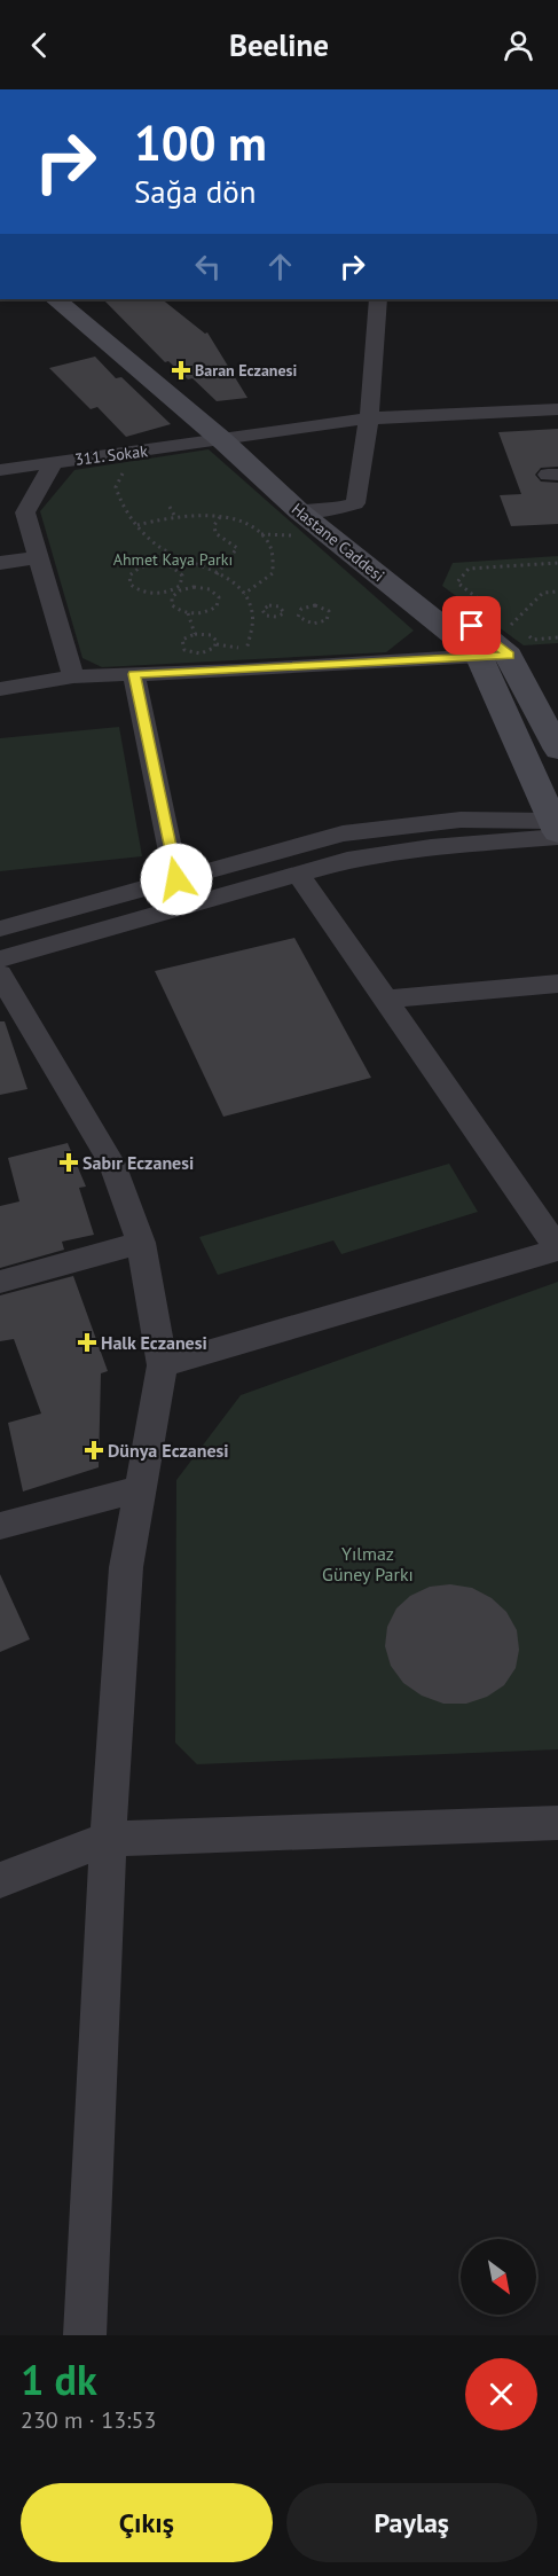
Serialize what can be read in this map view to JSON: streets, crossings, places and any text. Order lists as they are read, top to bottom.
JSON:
{
  "streets": {
    "main road": ["Hastane Caddesi"],
    "street": ["311. Sokak"]
  },
  "crossings": [
    ["311. Sokak", "Hastane Caddesi"]
  ],
  "parks": ["Ahmet Kaya Parkı", "Yılmaz Güney Parkı"],
  "places": {
    "health": [
      "Baran Eczanesi",
      "Sabır Eczanesi",
      "Halk Eczanesi",
      "Dünya Eczanesi"
    ]
  },
  "north": "bottom right",
  "page": {
    "header": "Beeline",
    "turn": ["100 m", "Sağa dön"],
    "heading": ["1 dk", "230 m · 13:53"],
    "buttons": ["Çıkış", "Paylaş"]
  }
}
